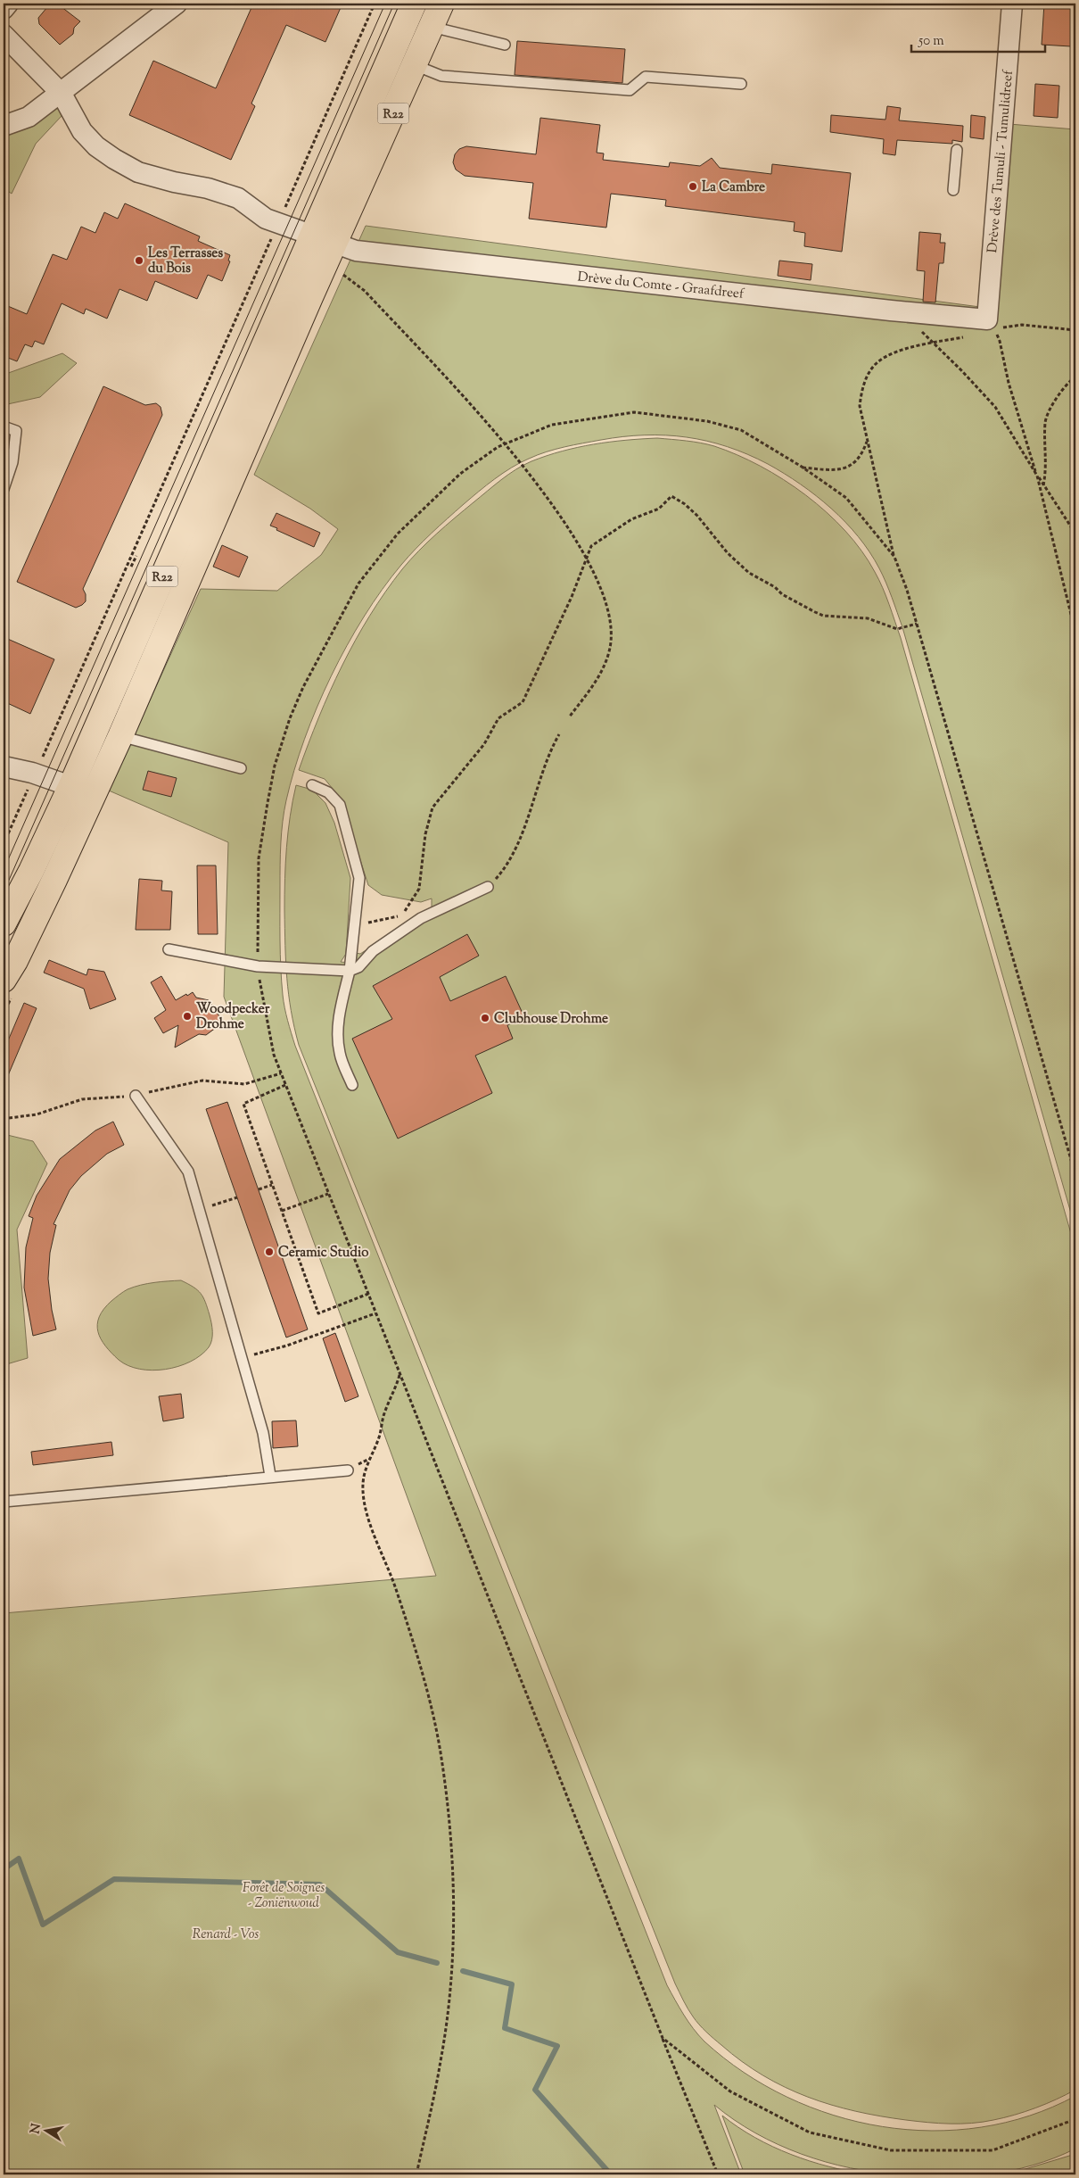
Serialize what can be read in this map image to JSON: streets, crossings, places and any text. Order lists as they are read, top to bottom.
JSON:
{
  "streets": {
    "main road": ["R22"],
    "street": ["Drève des Tumuli - Tumulidreef", "Drève du Comte - Graafdreef"]
  },
  "crossings": [
    ["R22", "Drève du Comte - Graafdreef"],
    ["Drève des Tumuli - Tumulidreef", "Drève du Comte - Graafdreef"]
  ],
  "parks": ["Forêt de Soignes - Zoniënwoud", "Renard - Vos"],
  "places": [
    "La Cambre",
    "Les Terrasses du Bois",
    "Woodpecker Drohme",
    "Clubhouse Drohme",
    "Ceramic Studio"
  ],
  "scale_bar": "50 m",
  "north": "left"
}
